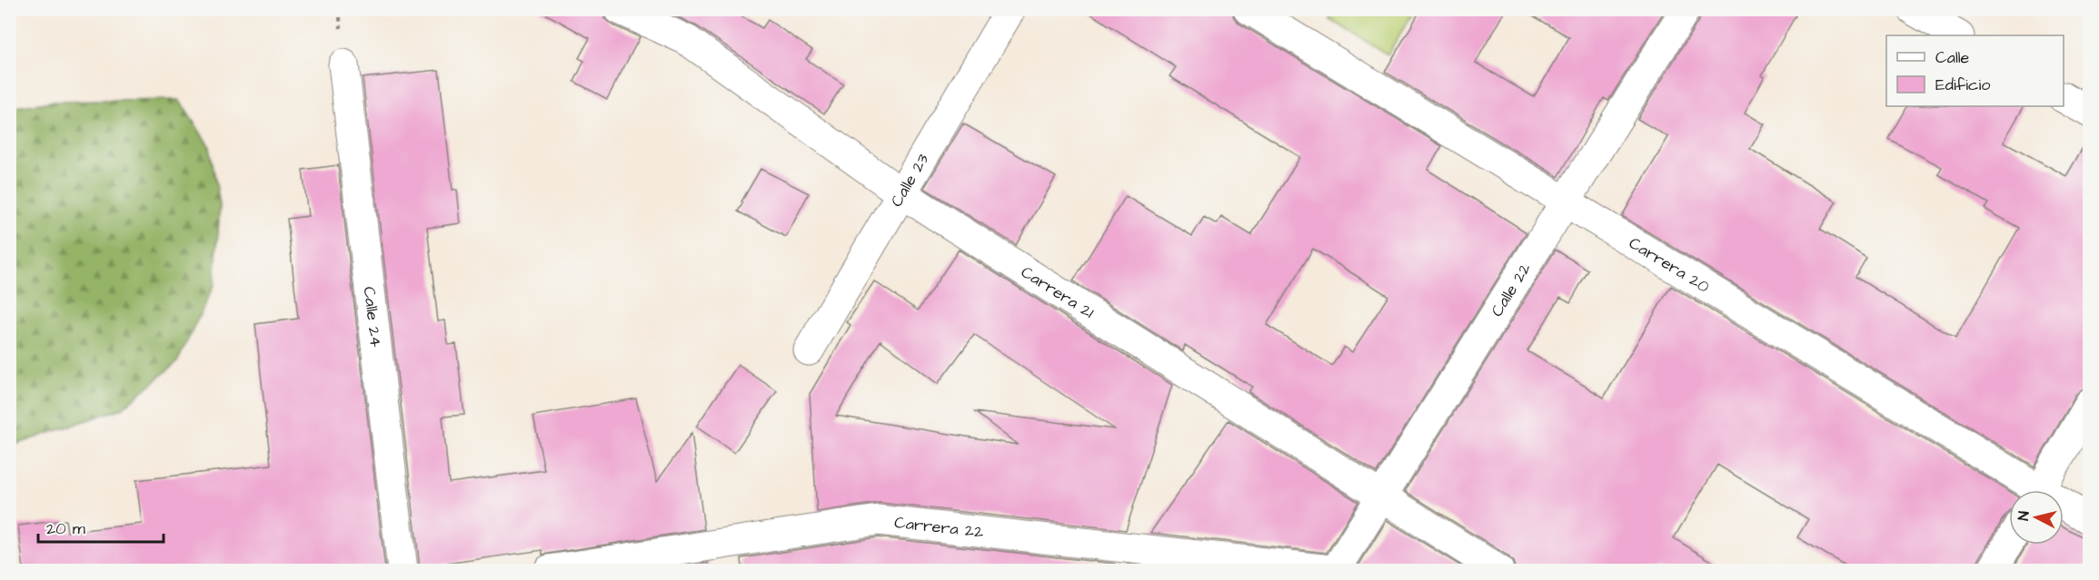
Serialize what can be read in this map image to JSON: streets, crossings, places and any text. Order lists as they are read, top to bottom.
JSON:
{
  "streets": {
    "street": [
      "Calle 23",
      "Carrera 20",
      "Calle 22",
      "Carrera 21",
      "Calle 24",
      "Carrera 22"
    ]
  },
  "crossings": [
    ["Calle 23", "Carrera 21"],
    ["Carrera 20", "Calle 22"],
    ["Calle 22", "Carrera 21"]
  ],
  "legend": ["Calle", "Edificio"],
  "scale_bar": "20 m",
  "north": "left"
}
